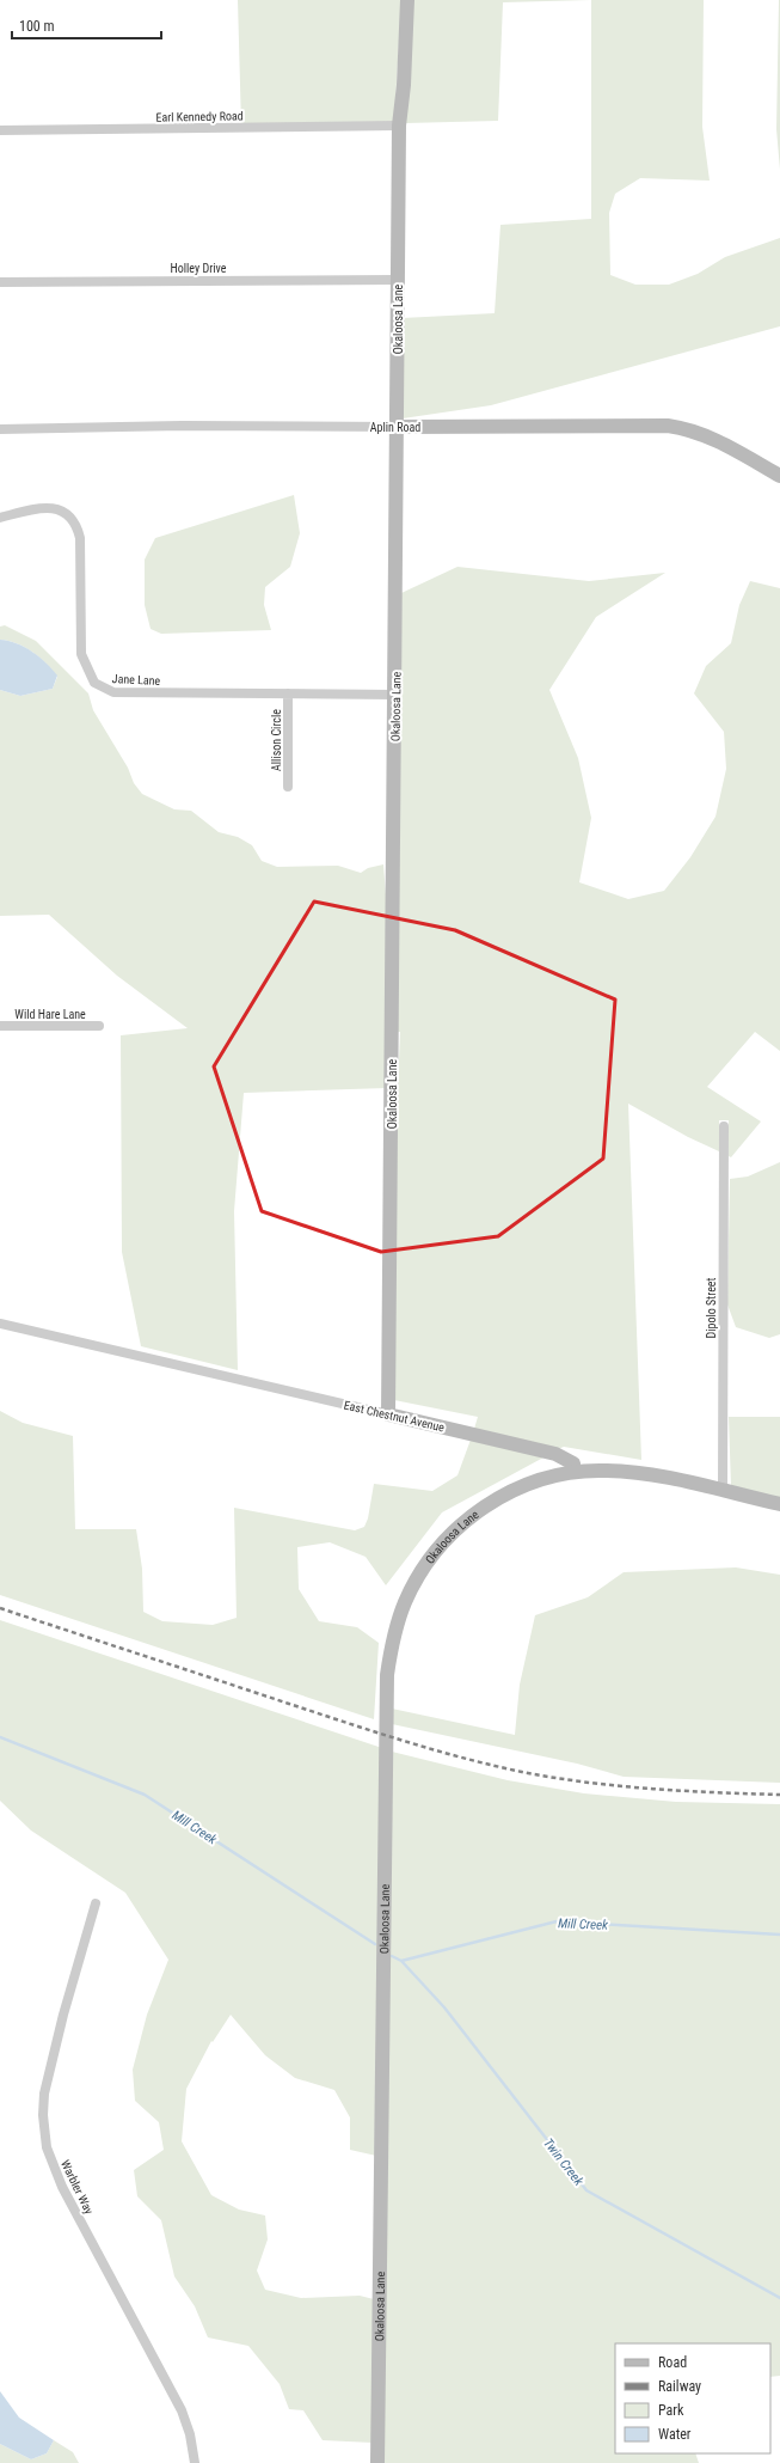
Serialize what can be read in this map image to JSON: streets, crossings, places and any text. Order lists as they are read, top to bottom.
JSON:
{
  "streets": {
    "street": [
      "Earl Kennedy Road",
      "Holley Drive",
      "Okaloosa Lane",
      "Aplin Road",
      "Jane Lane",
      "Allison Circle",
      "Wild Hare Lane",
      "Dipolo Street",
      "East Chestnut Avenue",
      "Warbler Way"
    ]
  },
  "crossings": [
    ["Earl Kennedy Road", "Okaloosa Lane"],
    ["Holley Drive", "Okaloosa Lane"],
    ["Okaloosa Lane", "Aplin Road"],
    ["Okaloosa Lane", "Jane Lane"],
    ["Okaloosa Lane", "East Chestnut Avenue"],
    ["Jane Lane", "Allison Circle"]
  ],
  "water": ["Mill Creek", "Twin Creek"],
  "legend": [
    "Road",
    "Railway",
    "Park",
    "Water"
  ],
  "scale_bar": "100 m"
}
